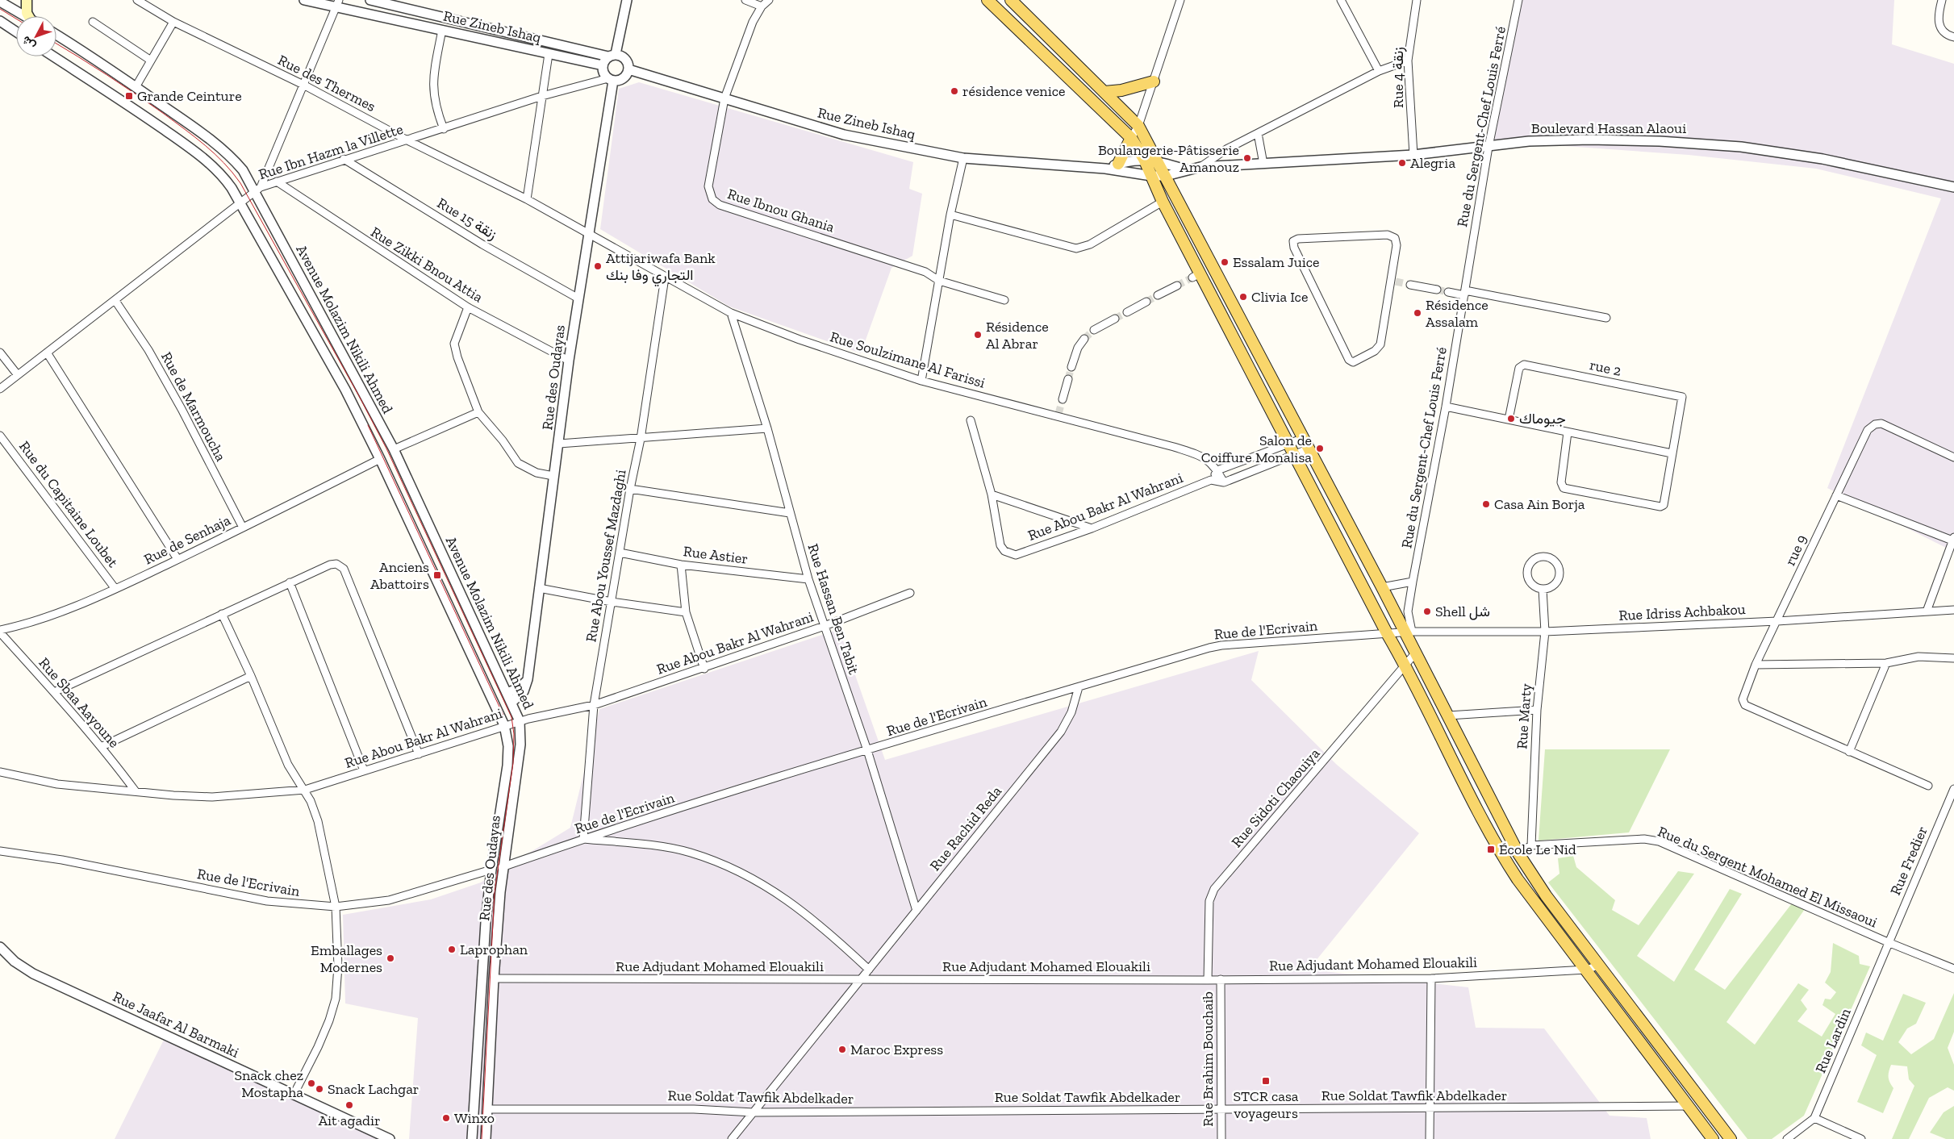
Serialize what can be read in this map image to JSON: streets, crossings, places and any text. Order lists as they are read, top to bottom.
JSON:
{
  "streets": {
    "street": [
      "Rue Zineb Ishaq",
      "Rue 4 زنقة",
      "Rue des Thermes",
      "Rue du Sergent-Chef Louis Ferré",
      "Boulevard Hassan Alaoui",
      "Rue Ibn Hazm la Villette",
      "Rue Ibnou Ghania",
      "Rue 15 زنقة",
      "Rue Zikki Bnou Attia",
      "Avenue Molazim Nikili Ahmed",
      "Rue Soulzimane Al Farissi",
      "rue 2",
      "Rue des Oudayas",
      "Rue de Marmoucha",
      "Rue du Capitaine Loubet",
      "Rue Abou Bakr Al Wahrani",
      "Rue de Senhaja",
      "rue 9",
      "Rue Astier",
      "Rue Abou Youssef Mazdaghi",
      "Rue Hassan Ben Tabit",
      "Rue Idriss Achbakou",
      "Rue de l'Ecrivain",
      "Rue Sbaa Aayoune",
      "Rue Marty",
      "Rue Sidoti Chaouiya",
      "Rue Rachid Reda",
      "Rue Fredier",
      "Rue du Sergent Mohamed El Missaoui",
      "Rue Adjudant Mohamed Elouakili",
      "Rue Jaafar Al Barmaki",
      "Rue Lardin",
      "Rue Brahim Bouchaib",
      "Rue Soldat Tawfik Abdelkader"
    ]
  },
  "crossings": [
    ["Rue Zineb Ishaq", "Boulevard Hassan Alaoui"],
    ["Rue Zineb Ishaq", "Rue Ibn Hazm la Villette"],
    ["Rue Zineb Ishaq", "Rue Ibnou Ghania"],
    ["Rue Zineb Ishaq", "Rue des Oudayas"],
    ["Rue 4 زنقة", "Boulevard Hassan Alaoui"],
    ["Rue des Thermes", "Rue Ibn Hazm la Villette"],
    ["Rue des Thermes", "Rue Soulzimane Al Farissi"],
    ["Rue des Thermes", "Rue des Oudayas"],
    ["Rue du Sergent-Chef Louis Ferré", "Boulevard Hassan Alaoui"],
    ["Rue du Sergent-Chef Louis Ferré", "Rue Idriss Achbakou"],
    ["Rue du Sergent-Chef Louis Ferré", "Rue de l'Ecrivain"],
    ["Rue Ibn Hazm la Villette", "Rue 15 زنقة"],
    ["Rue Ibn Hazm la Villette", "Rue Zikki Bnou Attia"],
    ["Rue Ibn Hazm la Villette", "Avenue Molazim Nikili Ahmed"],
    ["Rue Ibn Hazm la Villette", "Rue des Oudayas"],
    ["Rue Ibn Hazm la Villette", "Rue de Marmoucha"],
    ["Rue 15 زنقة", "Rue des Oudayas"],
    ["Rue Zikki Bnou Attia", "Rue des Oudayas"],
    ["Avenue Molazim Nikili Ahmed", "Rue des Oudayas"],
    ["Avenue Molazim Nikili Ahmed", "Rue Abou Bakr Al Wahrani"],
    ["Avenue Molazim Nikili Ahmed", "Rue de Senhaja"],
    ["Rue Soulzimane Al Farissi", "Rue des Oudayas"],
    ["Rue Soulzimane Al Farissi", "Rue Abou Youssef Mazdaghi"],
    ["Rue Soulzimane Al Farissi", "Rue Hassan Ben Tabit"],
    ["Rue des Oudayas", "Rue Abou Bakr Al Wahrani"],
    ["Rue des Oudayas", "Rue de l'Ecrivain"],
    ["Rue des Oudayas", "Rue Adjudant Mohamed Elouakili"],
    ["Rue des Oudayas", "Rue Soldat Tawfik Abdelkader"],
    ["Rue de Marmoucha", "Rue de Senhaja"],
    ["Rue du Capitaine Loubet", "Rue de Senhaja"],
    ["Rue Abou Bakr Al Wahrani", "Rue Abou Youssef Mazdaghi"],
    ["Rue Abou Bakr Al Wahrani", "Rue Hassan Ben Tabit"],
    ["Rue Abou Bakr Al Wahrani", "Rue Sbaa Aayoune"],
    ["Rue de Senhaja", "Rue Sbaa Aayoune"],
    ["rue 9", "Rue Idriss Achbakou"],
    ["Rue Astier", "Rue Abou Youssef Mazdaghi"],
    ["Rue Astier", "Rue Hassan Ben Tabit"],
    ["Rue Abou Youssef Mazdaghi", "Rue de l'Ecrivain"],
    ["Rue Hassan Ben Tabit", "Rue de l'Ecrivain"],
    ["Rue Hassan Ben Tabit", "Rue Rachid Reda"],
    ["Rue Idriss Achbakou", "Rue de l'Ecrivain"],
    ["Rue Idriss Achbakou", "Rue Marty"],
    ["Rue de l'Ecrivain", "Rue Rachid Reda"],
    ["Rue Marty", "Rue du Sergent Mohamed El Missaoui"],
    ["Rue Sidoti Chaouiya", "Rue Adjudant Mohamed Elouakili"],
    ["Rue Rachid Reda", "Rue Adjudant Mohamed Elouakili"],
    ["Rue Rachid Reda", "Rue Soldat Tawfik Abdelkader"],
    ["Rue Fredier", "Rue du Sergent Mohamed El Missaoui"],
    ["Rue Fredier", "Rue Lardin"],
    ["Rue du Sergent Mohamed El Missaoui", "Rue Lardin"],
    ["Rue Adjudant Mohamed Elouakili", "Rue Brahim Bouchaib"],
    ["Rue Brahim Bouchaib", "Rue Soldat Tawfik Abdelkader"]
  ],
  "places": {
    "other": [
      "résidence venice",
      "Boulangerie-Pâtisserie Amanouz",
      "Alegria",
      "Essalam Juice",
      "Attijariwafa Bank التجاري وفا بنك",
      "Clivia Ice",
      "Résidence Assalam",
      "Résidence Al Abrar",
      "جيوماك",
      "Salon de Coiffure Monalisa",
      "Casa Ain Borja",
      "Shell شل",
      "Laprophan",
      "Emballages Modernes",
      "Maroc Express",
      "Snack chez Mostapha",
      "Snack Lachgar",
      "Ait agadir",
      "Winxo"
    ],
    "transit": [
      "Grande Ceinture",
      "Anciens Abattoirs",
      "École Le Nid",
      "STCR casa voyageurs"
    ]
  },
  "north": "bottom left"
}
